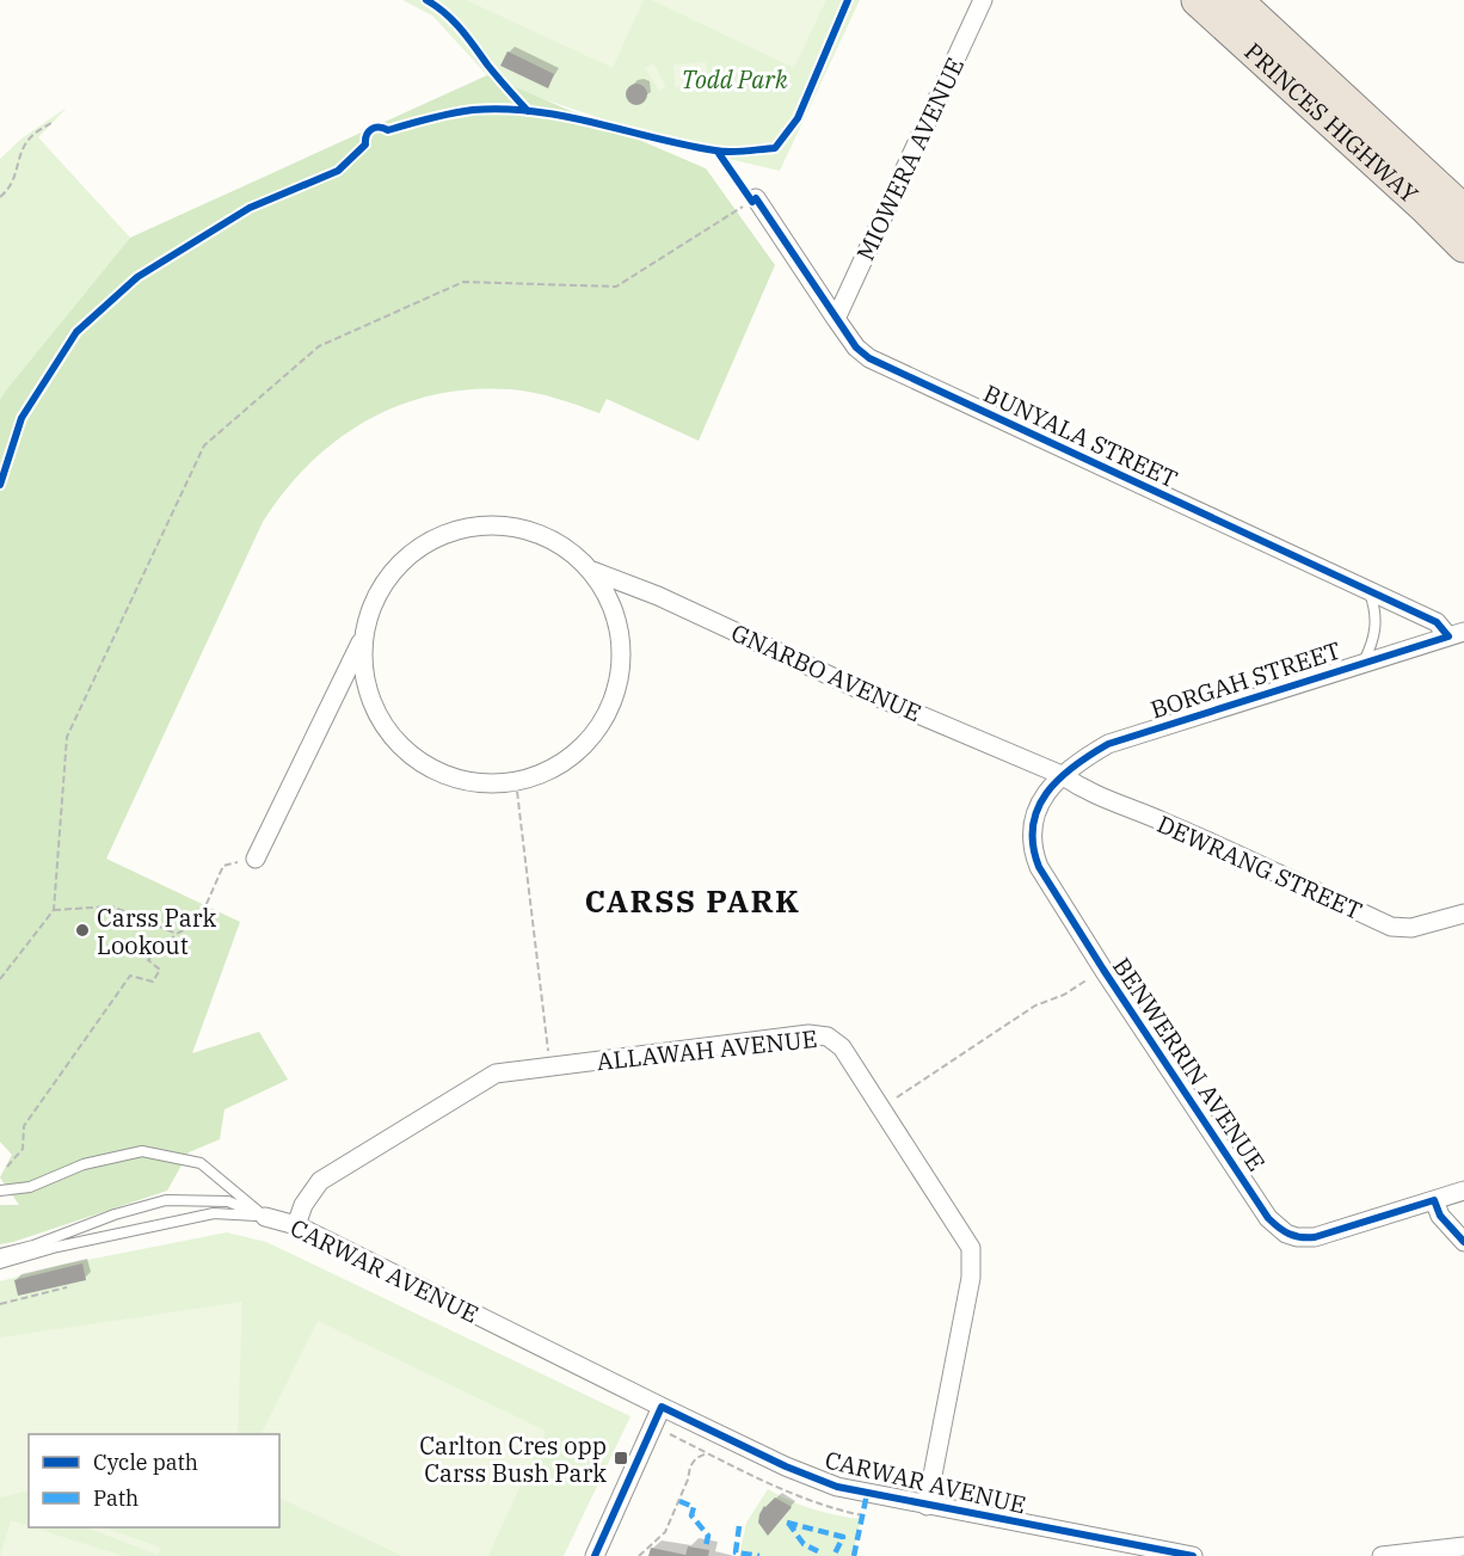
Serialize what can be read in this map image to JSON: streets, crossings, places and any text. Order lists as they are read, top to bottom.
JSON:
{
  "streets": {
    "highway": ["PRINCES HIGHWAY"],
    "street": [
      "MIOWERA AVENUE",
      "BUNYALA STREET",
      "GNARBO AVENUE",
      "BORGAH STREET",
      "DEWRANG STREET",
      "ALLAWAH AVENUE",
      "BENWERRIN AVENUE",
      "CARWAR AVENUE"
    ]
  },
  "crossings": [
    ["MIOWERA AVENUE", "BUNYALA STREET"],
    ["BUNYALA STREET", "BORGAH STREET"],
    ["GNARBO AVENUE", "BORGAH STREET"],
    ["GNARBO AVENUE", "DEWRANG STREET"],
    ["GNARBO AVENUE", "BENWERRIN AVENUE"],
    ["BORGAH STREET", "DEWRANG STREET"],
    ["BORGAH STREET", "BENWERRIN AVENUE"],
    ["DEWRANG STREET", "BENWERRIN AVENUE"],
    ["ALLAWAH AVENUE", "CARWAR AVENUE"]
  ],
  "districts": ["CARSS PARK"],
  "parks": ["Todd Park"],
  "places": {
    "other": ["Carss Park Lookout"],
    "transit": ["Carlton Cres opp Carss Bush Park"]
  },
  "legend": ["Cycle path", "Path"]
}
